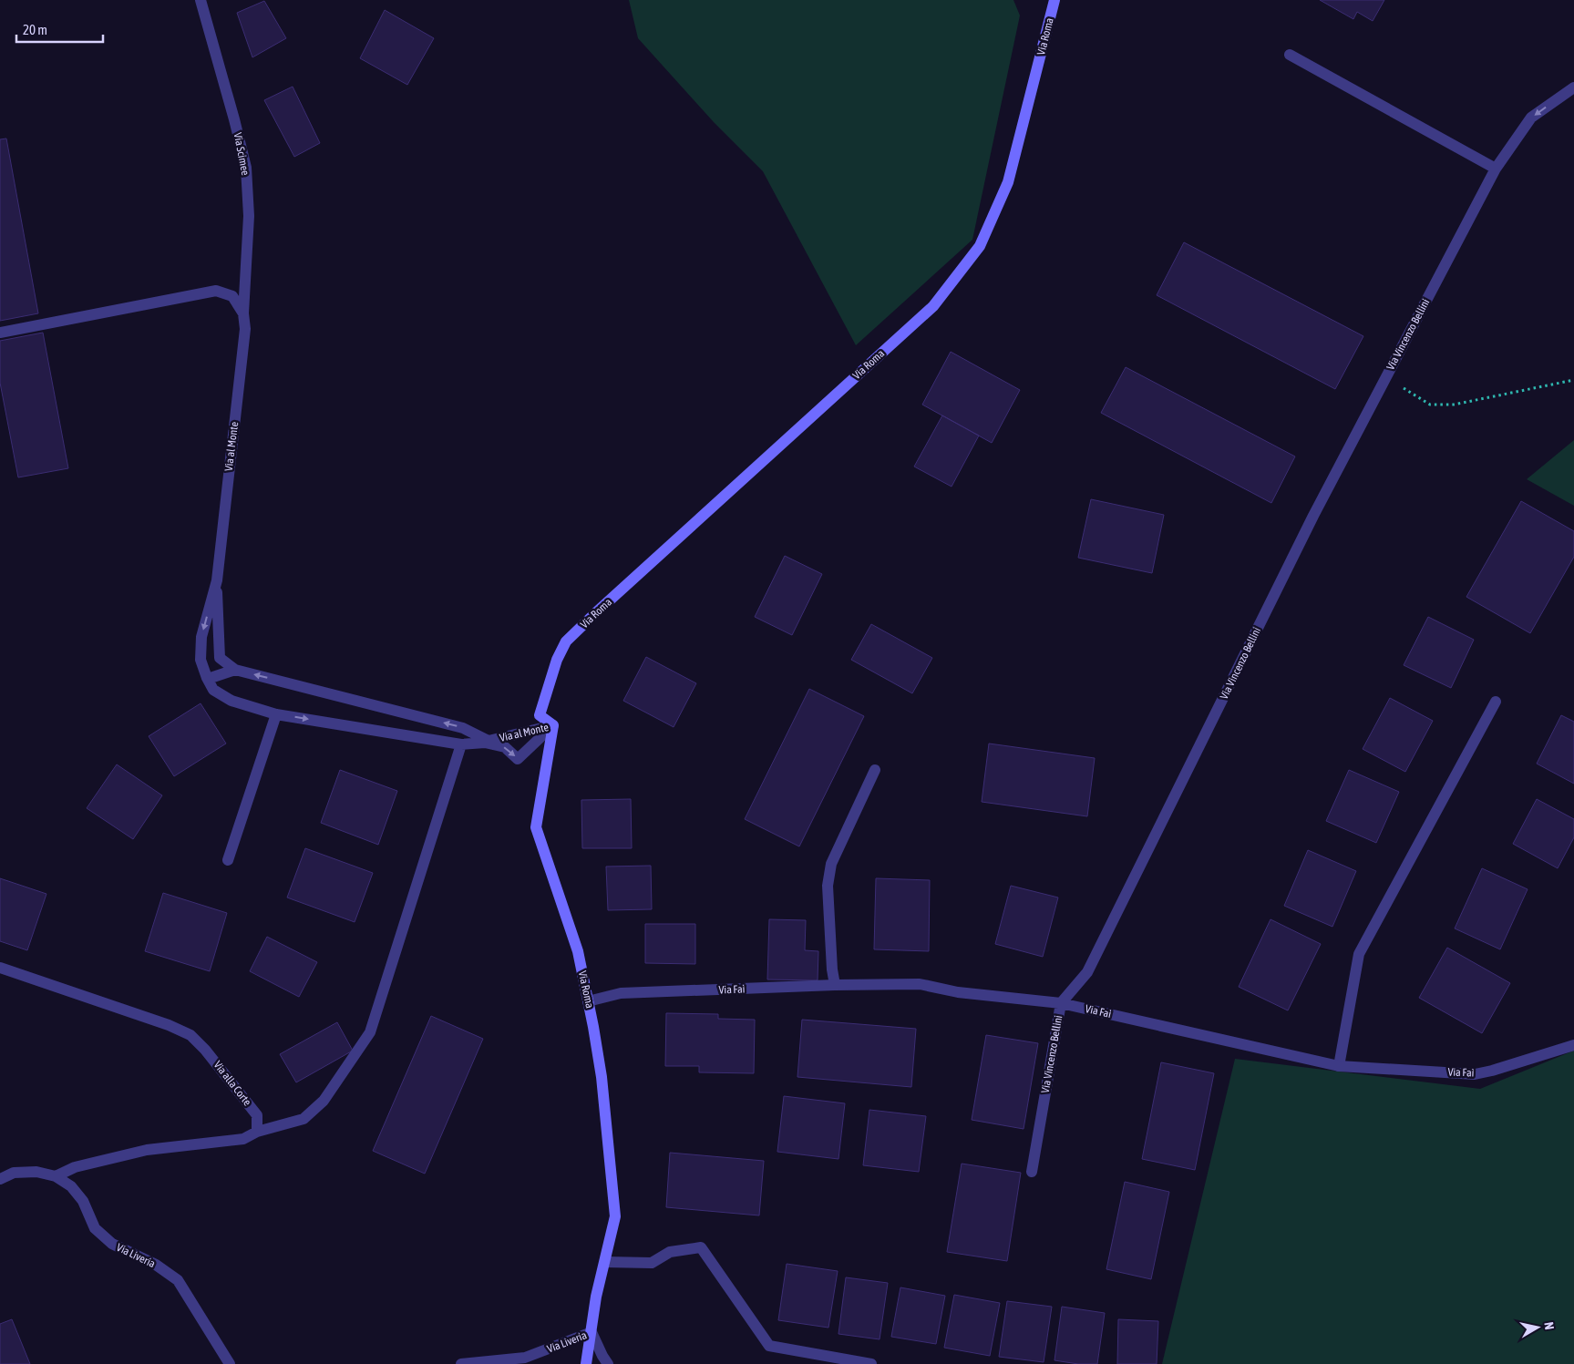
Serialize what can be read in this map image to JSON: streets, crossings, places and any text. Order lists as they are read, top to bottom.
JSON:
{
  "streets": {
    "street": [
      "Via Roma",
      "Via Scimee",
      "Via Vincenzo Bellini",
      "Via al Monte",
      "Via Faì",
      "Via alla Corte",
      "Via Liveria"
    ]
  },
  "crossings": [
    ["Via Roma", "Via al Monte"],
    ["Via Roma", "Via Faì"],
    ["Via Roma", "Via Liveria"],
    ["Via Scimee", "Via al Monte"],
    ["Via Vincenzo Bellini", "Via Faì"]
  ],
  "scale_bar": "20 m",
  "north": "right"
}
